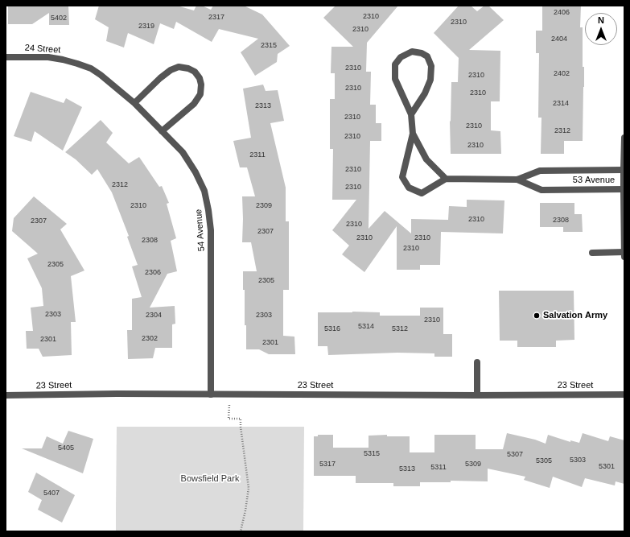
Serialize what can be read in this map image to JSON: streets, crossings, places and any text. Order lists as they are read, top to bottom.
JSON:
{
  "streets": {
    "street": [
      "24 Street",
      "53 Avenue",
      "54 Avenue",
      "23 Street"
    ]
  },
  "crossings": [
    ["24 Street", "54 Avenue"],
    ["54 Avenue", "23 Street"]
  ],
  "parks": ["Bowsfield Park"],
  "places": ["Salvation Army"],
  "house_numbers": [
    "2406",
    "2310",
    "2317",
    "5402",
    "2310",
    "2319",
    "2310",
    "2404",
    "2315",
    "2310",
    "2402",
    "2310",
    "2310",
    "2310",
    "2314",
    "2313",
    "2310",
    "2310",
    "2312",
    "2310",
    "2310",
    "2311",
    "2310",
    "2312",
    "2310",
    "2310",
    "2309",
    "2310",
    "2308",
    "2307",
    "2310",
    "2307",
    "2310",
    "2310",
    "2308",
    "2310",
    "2305",
    "2306",
    "2305",
    "2303",
    "2304",
    "2303",
    "2310",
    "5314",
    "5316",
    "5312",
    "2302",
    "2301",
    "2301",
    "5405",
    "5315",
    "5307",
    "5303",
    "5305",
    "5317",
    "5309",
    "5301",
    "5311",
    "5313",
    "5407"
  ],
  "north": "top"
}
